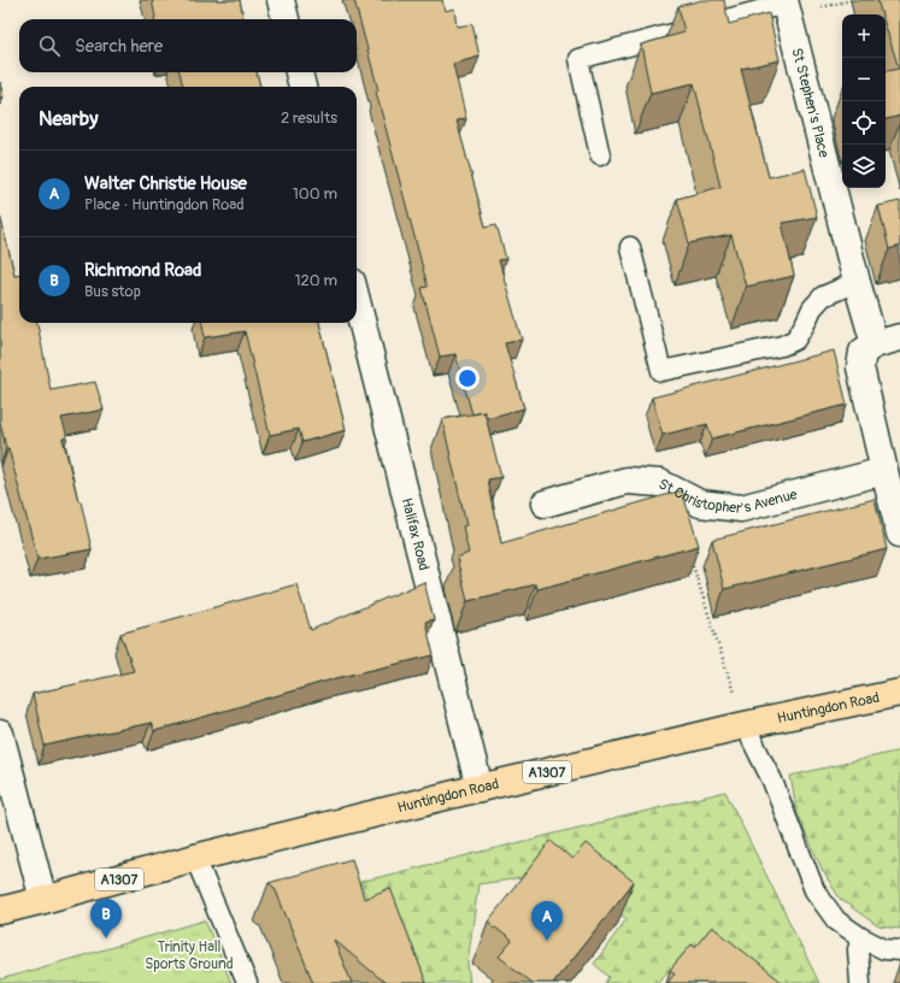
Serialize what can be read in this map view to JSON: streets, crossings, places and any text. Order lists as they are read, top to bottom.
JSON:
{
  "streets": {
    "main road": ["Huntingdon Road", "A1307"],
    "street": ["St Stephen's Place", "St Christopher's Avenue", "Halifax Road"]
  },
  "crossings": [
    ["Halifax Road", "Huntingdon Road"]
  ],
  "parks": ["Trinity Hall Sports Ground"],
  "page": {
    "map_buttons": ["+", "−"],
    "search": "Search here",
    "heading": ["Nearby", "2 results"],
    "list": [
      {
        "mark": "A",
        "name": "Walter Christie House",
        "note": "Place · Huntingdon Road",
        "value": "100 m"
      },
      {
        "mark": "B",
        "name": "Richmond Road",
        "note": "Bus stop",
        "value": "120 m"
      }
    ],
    "pins": ["B", "A"]
  }
}
